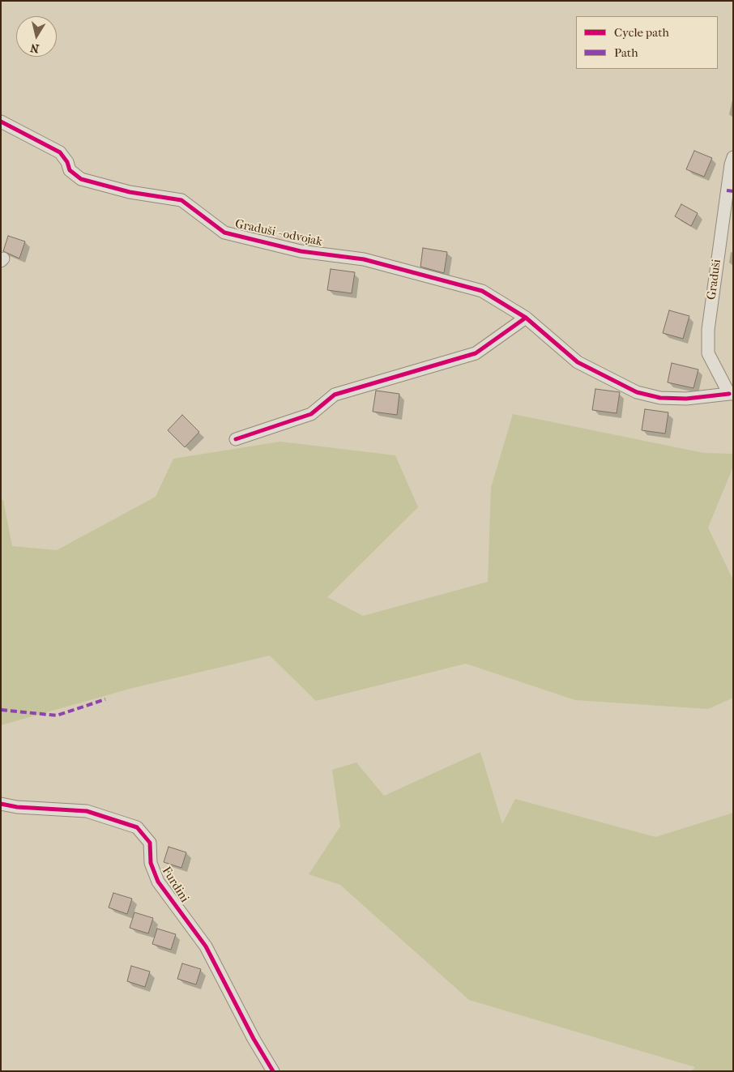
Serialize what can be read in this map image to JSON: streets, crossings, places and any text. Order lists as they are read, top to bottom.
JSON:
{
  "streets": {
    "street": ["Graduši - odvojak", "Graduši", "Furdini"]
  },
  "crossings": [
    ["Graduši - odvojak", "Graduši"]
  ],
  "legend": ["Cycle path", "Path"],
  "north": "bottom"
}
